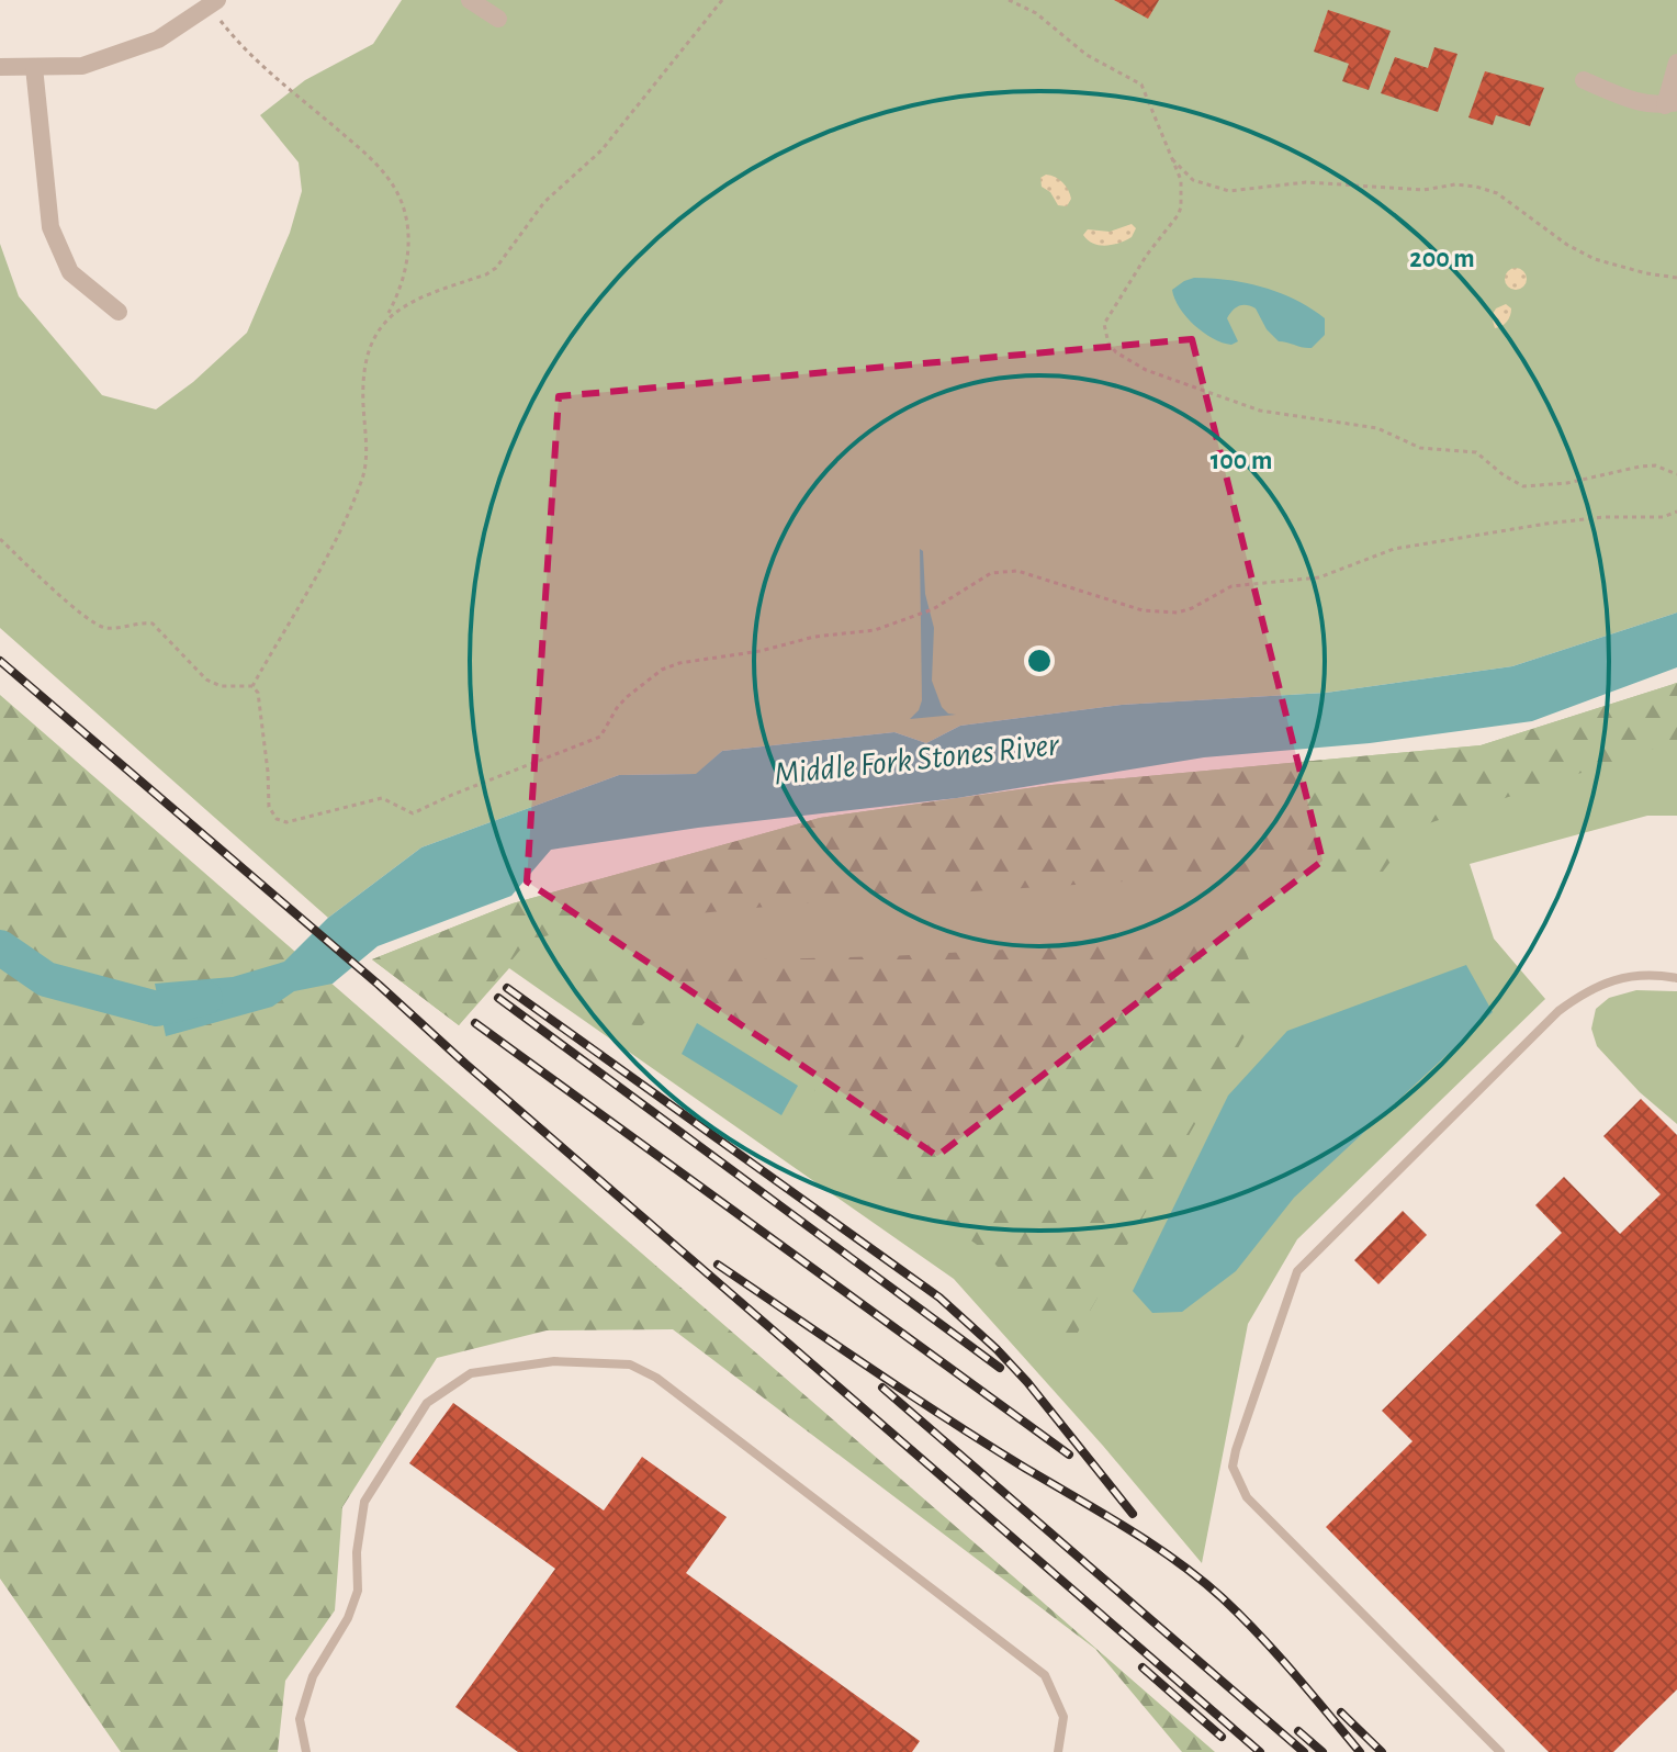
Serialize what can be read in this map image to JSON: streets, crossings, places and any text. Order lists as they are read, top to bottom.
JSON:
{
  "water": ["Middle Fork Stones River"],
  "rings": ["200 m", "100 m"]
}
